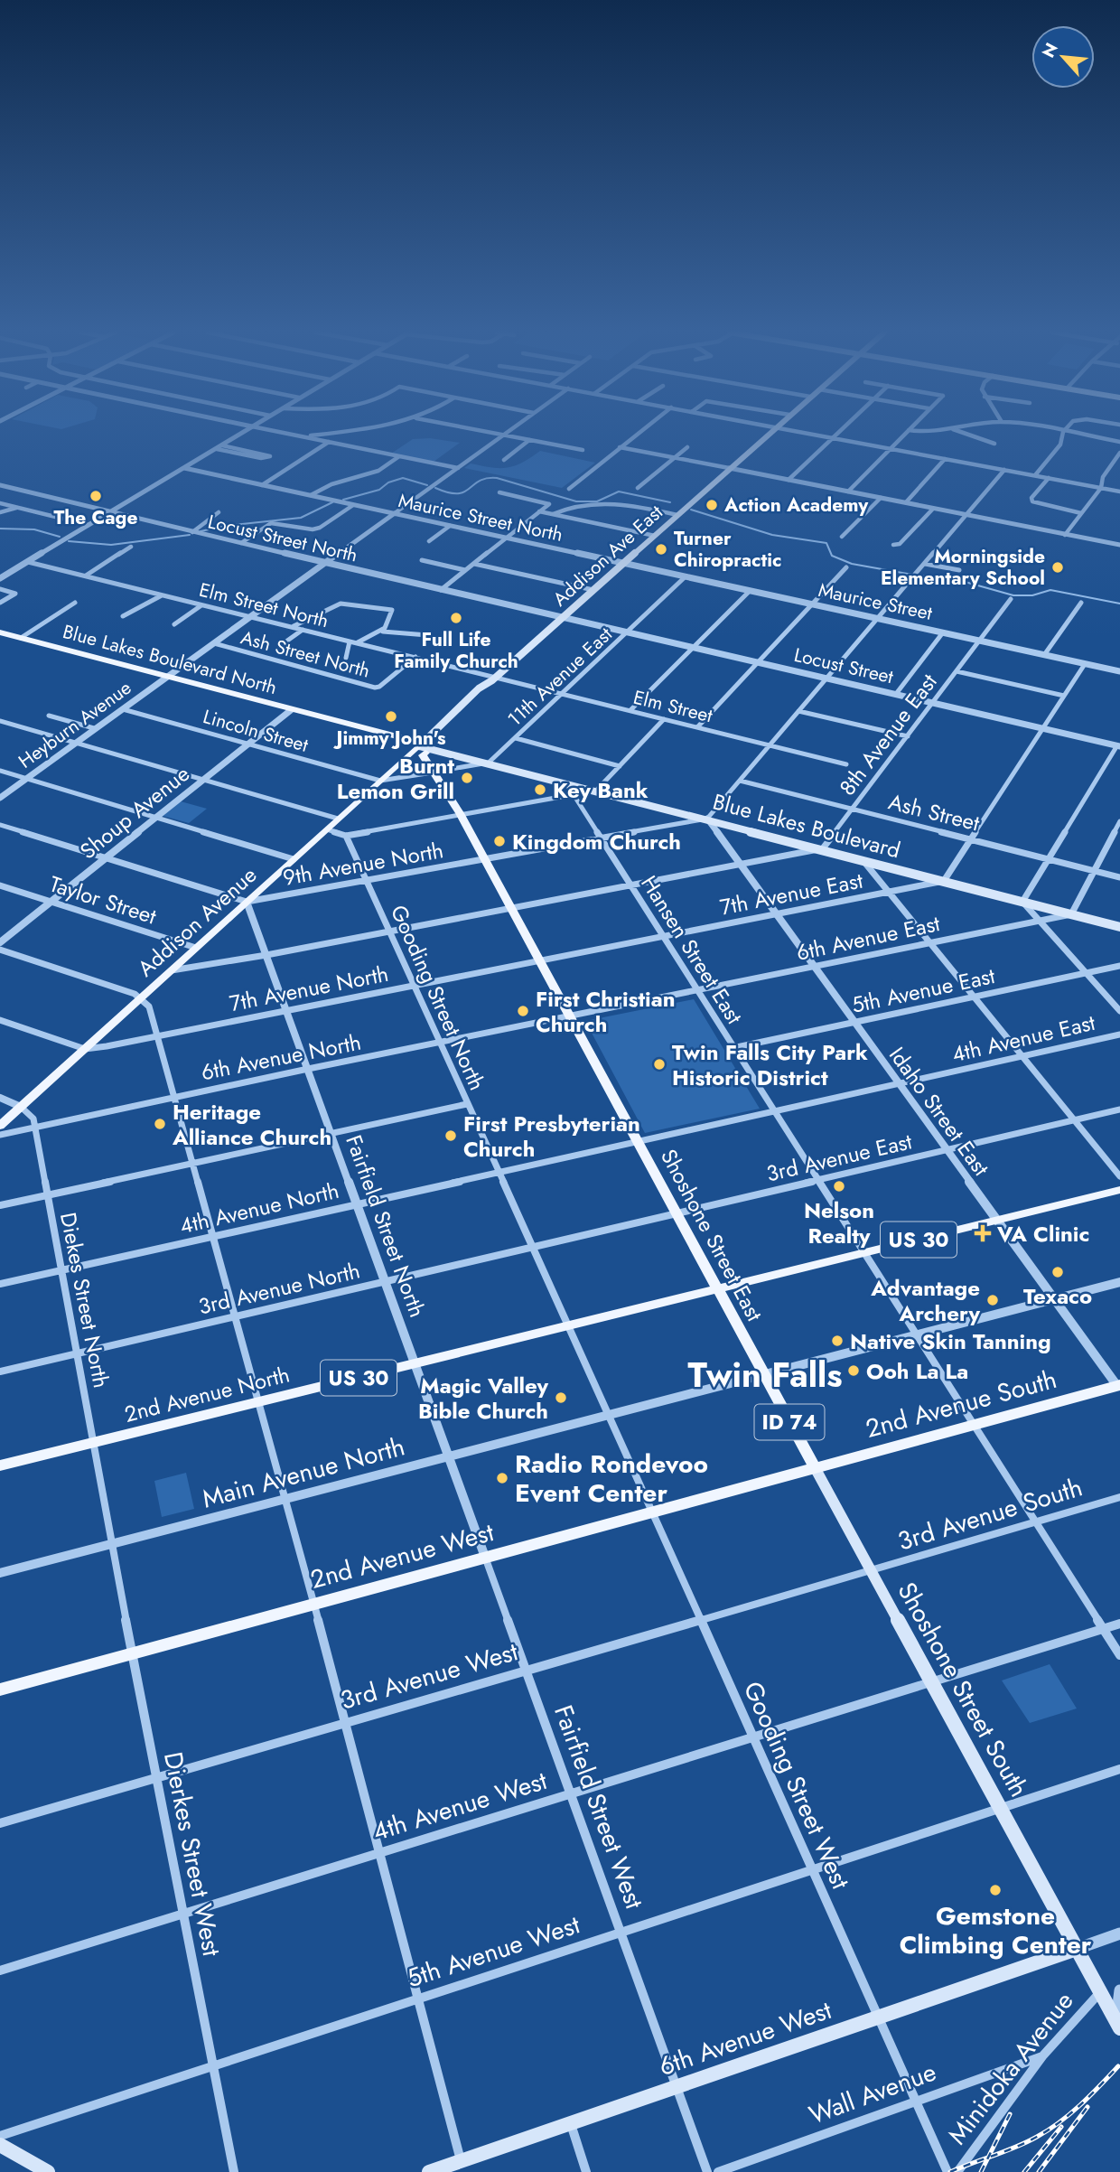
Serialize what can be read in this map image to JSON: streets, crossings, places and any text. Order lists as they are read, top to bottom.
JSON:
{
  "streets": {
    "main road": [
      "Addison Ave East",
      "Blue Lakes Boulevard North",
      "Blue Lakes Boulevard",
      "Addison Avenue",
      "Shoshone Street East",
      "US 30",
      "2nd Avenue North",
      "2nd Avenue South",
      "ID 74",
      "2nd Avenue West",
      "Shoshone Street South",
      "6th Avenue West"
    ],
    "street": [
      "Maurice Street North",
      "Locust Street North",
      "Maurice Street",
      "Elm Street North",
      "Ash Street North",
      "Locust Street",
      "11th Avenue East",
      "Elm Street",
      "Heyburn Avenue",
      "Lincoln Street",
      "8th Avenue East",
      "Shoup Avenue",
      "Ash Street",
      "9th Avenue North",
      "7th Avenue East",
      "Taylor Street",
      "6th Avenue East",
      "Hansen Street East",
      "7th Avenue North",
      "5th Avenue East",
      "Gooding Street North",
      "4th Avenue East",
      "6th Avenue North",
      "Idaho Street East",
      "3rd Avenue East",
      "4th Avenue North",
      "Fairfield Street North",
      "3rd Avenue North",
      "Diekes Street North",
      "Main Avenue North",
      "3rd Avenue South",
      "3rd Avenue West",
      "Gooding Street West",
      "4th Avenue West",
      "Fairfield Street West",
      "Dierkes Street West",
      "5th Avenue West",
      "Minidoka Avenue",
      "Wall Avenue"
    ]
  },
  "crossings": [
    ["Maurice Street North", "Addison Ave East"],
    ["Maurice Street North", "Maurice Street"],
    ["Maurice Street North", "Heyburn Avenue"],
    ["Locust Street North", "Addison Ave East"],
    ["Locust Street North", "Locust Street"],
    ["Locust Street North", "Heyburn Avenue"],
    ["Addison Ave East", "Maurice Street"],
    ["Addison Ave East", "Elm Street North"],
    ["Addison Ave East", "Blue Lakes Boulevard North"],
    ["Addison Ave East", "Locust Street"],
    ["Addison Ave East", "Elm Street"],
    ["Addison Ave East", "Blue Lakes Boulevard"],
    ["Addison Ave East", "Addison Avenue"],
    ["Addison Ave East", "Shoshone Street East"],
    ["Maurice Street", "11th Avenue East"],
    ["Maurice Street", "8th Avenue East"],
    ["Elm Street North", "Ash Street North"],
    ["Elm Street North", "Elm Street"],
    ["Elm Street North", "Heyburn Avenue"],
    ["Ash Street North", "Heyburn Avenue"],
    ["Blue Lakes Boulevard North", "Heyburn Avenue"],
    ["Blue Lakes Boulevard North", "Shoup Avenue"],
    ["Blue Lakes Boulevard North", "Blue Lakes Boulevard"],
    ["Blue Lakes Boulevard North", "Addison Avenue"],
    ["Blue Lakes Boulevard North", "Shoshone Street East"],
    ["Locust Street", "11th Avenue East"],
    ["Locust Street", "8th Avenue East"],
    ["11th Avenue East", "Elm Street"],
    ["11th Avenue East", "Blue Lakes Boulevard"],
    ["Heyburn Avenue", "Lincoln Street"],
    ["Lincoln Street", "Shoup Avenue"],
    ["Lincoln Street", "Addison Avenue"],
    ["8th Avenue East", "Ash Street"],
    ["8th Avenue East", "Blue Lakes Boulevard"],
    ["Shoup Avenue", "Taylor Street"],
    ["Blue Lakes Boulevard", "9th Avenue North"],
    ["Blue Lakes Boulevard", "7th Avenue East"],
    ["Blue Lakes Boulevard", "Addison Avenue"],
    ["Blue Lakes Boulevard", "6th Avenue East"],
    ["Blue Lakes Boulevard", "Hansen Street East"],
    ["Blue Lakes Boulevard", "Idaho Street East"],
    ["Blue Lakes Boulevard", "Shoshone Street East"],
    ["9th Avenue North", "Addison Avenue"],
    ["9th Avenue North", "Hansen Street East"],
    ["9th Avenue North", "Gooding Street North"],
    ["9th Avenue North", "Idaho Street East"],
    ["9th Avenue North", "Fairfield Street North"],
    ["9th Avenue North", "Shoshone Street East"],
    ["7th Avenue East", "Hansen Street East"],
    ["7th Avenue East", "7th Avenue North"],
    ["7th Avenue East", "Idaho Street East"],
    ["7th Avenue East", "Shoshone Street East"],
    ["Taylor Street", "Addison Avenue"],
    ["Addison Avenue", "7th Avenue North"],
    ["Addison Avenue", "Fairfield Street North"],
    ["Addison Avenue", "Shoshone Street East"],
    ["Addison Avenue", "Diekes Street North"],
    ["6th Avenue East", "Hansen Street East"],
    ["6th Avenue East", "6th Avenue North"],
    ["6th Avenue East", "Idaho Street East"],
    ["6th Avenue East", "Shoshone Street East"],
    ["Hansen Street East", "5th Avenue East"],
    ["Hansen Street East", "4th Avenue East"],
    ["Hansen Street East", "3rd Avenue East"],
    ["Hansen Street East", "US 30"],
    ["Hansen Street East", "2nd Avenue South"],
    ["Hansen Street East", "Main Avenue North"],
    ["Hansen Street East", "3rd Avenue South"],
    ["Hansen Street East", "4th Avenue West"],
    ["7th Avenue North", "Gooding Street North"],
    ["7th Avenue North", "Fairfield Street North"],
    ["7th Avenue North", "Shoshone Street East"],
    ["5th Avenue East", "Idaho Street East"],
    ["Gooding Street North", "6th Avenue North"],
    ["Gooding Street North", "4th Avenue North"],
    ["Gooding Street North", "3rd Avenue North"],
    ["Gooding Street North", "2nd Avenue North"],
    ["Gooding Street North", "Main Avenue North"],
    ["Gooding Street North", "Gooding Street West"],
    ["4th Avenue East", "Idaho Street East"],
    ["4th Avenue East", "4th Avenue North"],
    ["4th Avenue East", "Shoshone Street East"],
    ["6th Avenue North", "Fairfield Street North"],
    ["6th Avenue North", "Shoshone Street East"],
    ["6th Avenue North", "Diekes Street North"],
    ["Idaho Street East", "3rd Avenue East"],
    ["Idaho Street East", "US 30"],
    ["Idaho Street East", "2nd Avenue South"],
    ["Idaho Street East", "Main Avenue North"],
    ["3rd Avenue East", "Shoshone Street East"],
    ["3rd Avenue East", "3rd Avenue North"],
    ["4th Avenue North", "Fairfield Street North"],
    ["4th Avenue North", "Shoshone Street East"],
    ["4th Avenue North", "Diekes Street North"],
    ["Fairfield Street North", "3rd Avenue North"],
    ["Fairfield Street North", "2nd Avenue North"],
    ["Fairfield Street North", "Main Avenue North"],
    ["Fairfield Street North", "Fairfield Street West"],
    ["Shoshone Street East", "US 30"],
    ["Shoshone Street East", "3rd Avenue North"],
    ["Shoshone Street East", "2nd Avenue North"],
    ["Shoshone Street East", "Main Avenue North"],
    ["Shoshone Street East", "Shoshone Street South"],
    ["US 30", "2nd Avenue North"],
    ["3rd Avenue North", "Diekes Street North"],
    ["Diekes Street North", "2nd Avenue North"],
    ["Diekes Street North", "Main Avenue North"],
    ["Diekes Street North", "Dierkes Street West"],
    ["2nd Avenue South", "2nd Avenue West"],
    ["2nd Avenue South", "Shoshone Street South"],
    ["Main Avenue North", "Shoshone Street South"],
    ["Main Avenue North", "Gooding Street West"],
    ["Main Avenue North", "Fairfield Street West"],
    ["Main Avenue North", "Dierkes Street West"],
    ["3rd Avenue South", "3rd Avenue West"],
    ["3rd Avenue South", "Shoshone Street South"],
    ["2nd Avenue West", "Shoshone Street South"],
    ["2nd Avenue West", "Gooding Street West"],
    ["2nd Avenue West", "Fairfield Street West"],
    ["2nd Avenue West", "Dierkes Street West"],
    ["3rd Avenue West", "Shoshone Street South"],
    ["3rd Avenue West", "Gooding Street West"],
    ["3rd Avenue West", "Fairfield Street West"],
    ["3rd Avenue West", "Dierkes Street West"],
    ["Shoshone Street South", "4th Avenue West"],
    ["Shoshone Street South", "5th Avenue West"],
    ["Shoshone Street South", "6th Avenue West"],
    ["Shoshone Street South", "Minidoka Avenue"],
    ["Gooding Street West", "4th Avenue West"],
    ["Gooding Street West", "5th Avenue West"],
    ["Gooding Street West", "6th Avenue West"],
    ["Gooding Street West", "Wall Avenue"],
    ["4th Avenue West", "Fairfield Street West"],
    ["4th Avenue West", "Dierkes Street West"],
    ["Fairfield Street West", "5th Avenue West"],
    ["Fairfield Street West", "6th Avenue West"],
    ["Dierkes Street West", "5th Avenue West"],
    ["Minidoka Avenue", "Wall Avenue"]
  ],
  "districts": ["Twin Falls"],
  "places": {
    "other": [
      "The Cage",
      "Action Academy",
      "Turner Chiropractic",
      "Morningside Elementary School",
      "Full Life Family Church",
      "Jimmy John's",
      "Burnt Lemon Grill",
      "Key Bank",
      "Kingdom Church",
      "First Christian Church",
      "Twin Falls City Park Historic District",
      "Heritage Alliance Church",
      "First Presbyterian Church",
      "Nelson Realty",
      "Texaco",
      "Advantage Archery",
      "Native Skin Tanning",
      "Ooh La La",
      "Magic Valley Bible Church",
      "Radio Rondevoo Event Center",
      "Gemstone Climbing Center"
    ],
    "health": ["VA Clinic"]
  },
  "north": "top left"
}
